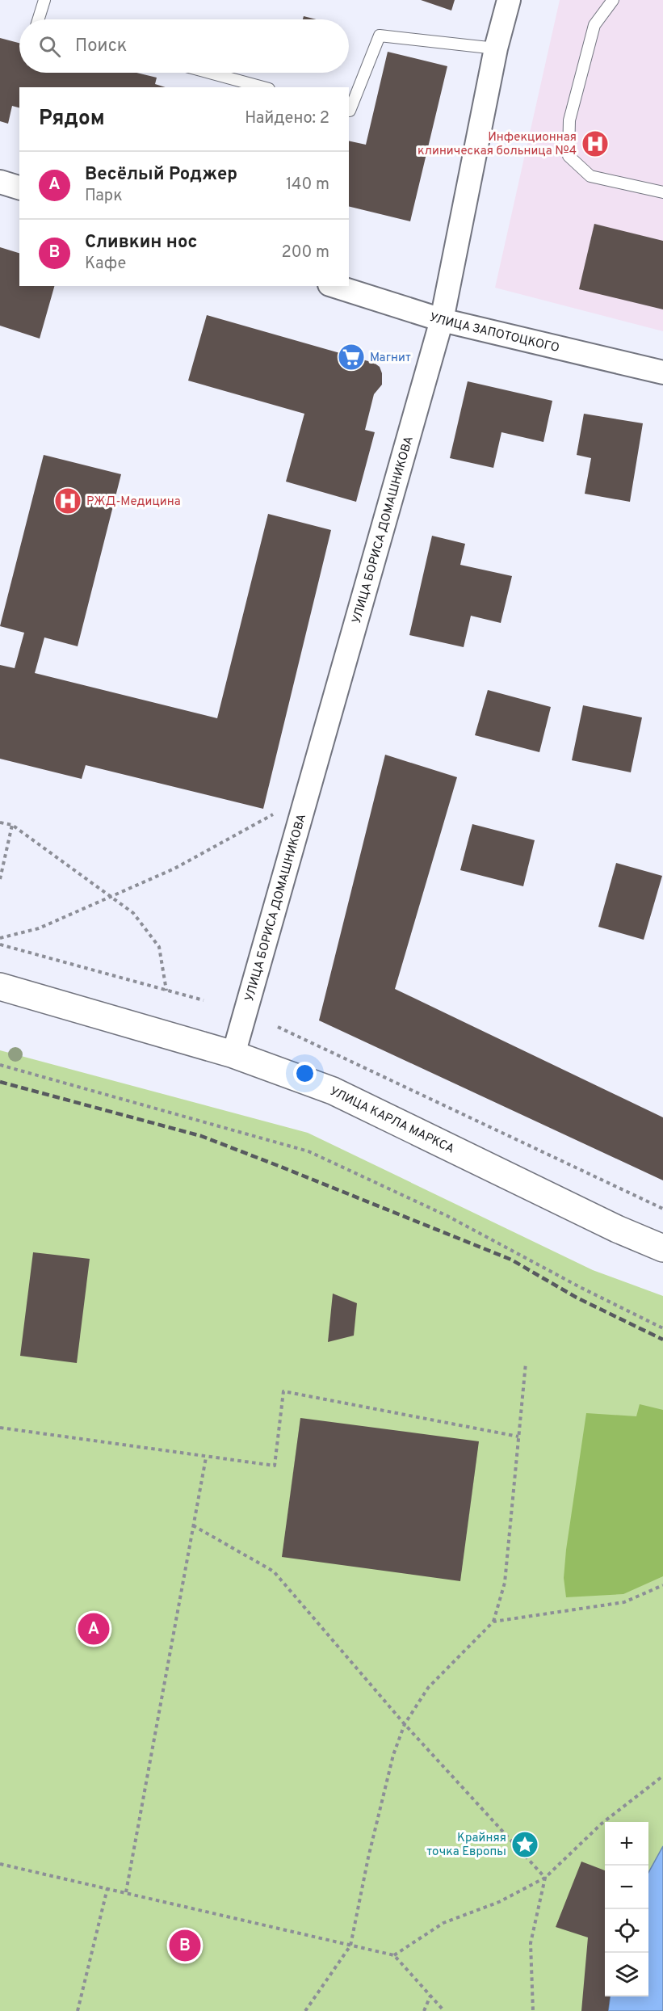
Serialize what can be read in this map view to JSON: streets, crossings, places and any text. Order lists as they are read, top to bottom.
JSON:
{
  "streets": {
    "street": ["УЛИЦА ЗАПОТОЦКОГО", "УЛИЦА БОРИСА ДОМАШНИКОВА", "УЛИЦА КАРЛА МАРКСА"]
  },
  "crossings": [
    ["УЛИЦА ЗАПОТОЦКОГО", "УЛИЦА БОРИСА ДОМАШНИКОВА"],
    ["УЛИЦА БОРИСА ДОМАШНИКОВА", "УЛИЦА КАРЛА МАРКСА"]
  ],
  "places": {
    "hospital": ["Инфекционная клиническая больница №4", "РЖД-Медицина"],
    "supermarket": ["Магнит"],
    "place": ["Крайняя точка Европы"]
  },
  "page": {
    "search": "Поиск",
    "heading": ["Рядом", "Найдено: 2"],
    "list": [
      {
        "mark": "A",
        "name": "Весёлый Роджер",
        "note": "Парк",
        "value": "140 m"
      },
      {
        "mark": "B",
        "name": "Сливкин нос",
        "note": "Кафе",
        "value": "200 m"
      }
    ],
    "pins": ["A", "B"],
    "map_buttons": ["+", "−"]
  }
}
